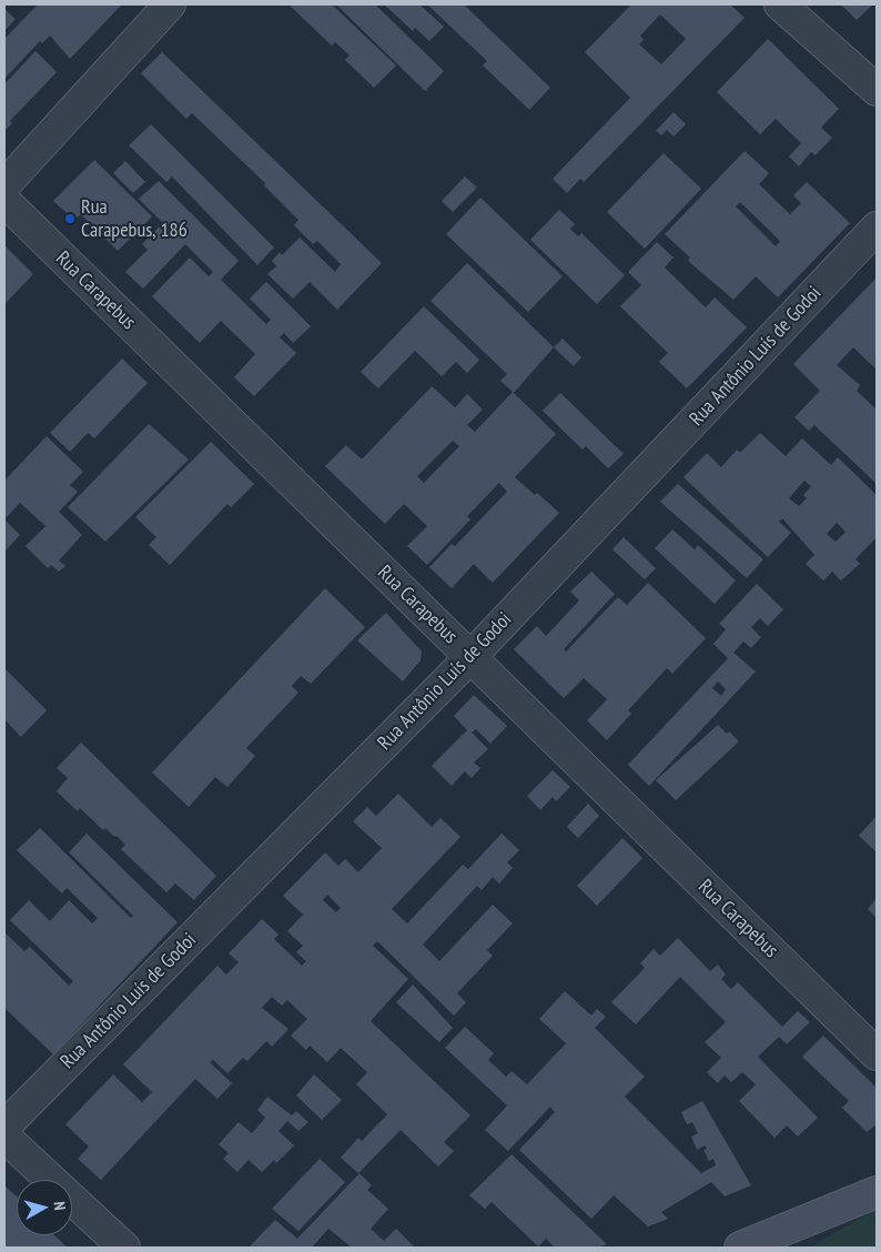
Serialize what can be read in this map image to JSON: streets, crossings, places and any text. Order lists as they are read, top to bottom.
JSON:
{
  "streets": {
    "street": ["Rua Carapebus", "Rua Antônio Luís de Godoi"]
  },
  "crossings": [
    ["Rua Carapebus", "Rua Antônio Luís de Godoi"]
  ],
  "places": ["Rua Carapebus, 186"],
  "north": "right"
}
